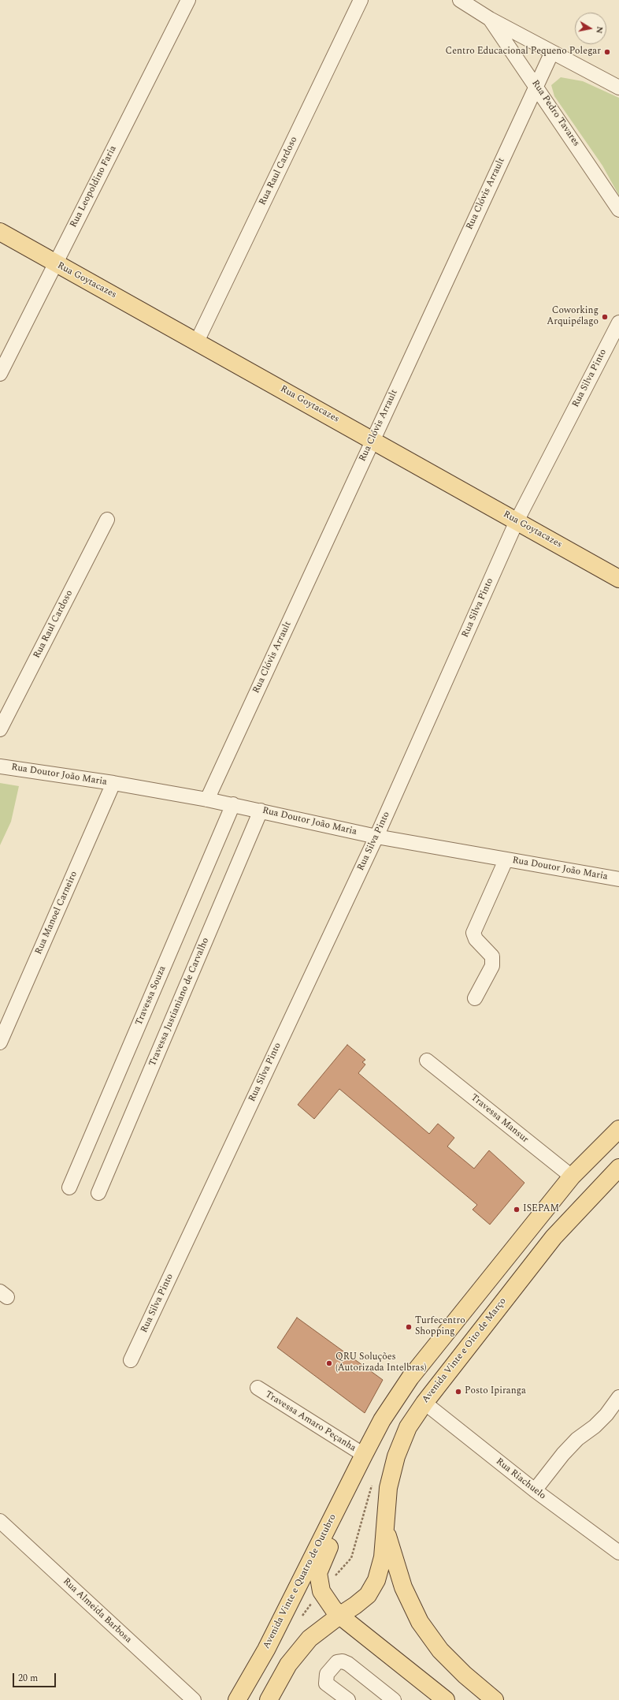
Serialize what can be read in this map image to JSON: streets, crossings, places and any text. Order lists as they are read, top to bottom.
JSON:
{
  "streets": {
    "main road": ["Rua Goytacazes", "Avenida Vinte e Oito de Março", "Avenida Vinte e Quatro de Outubro"],
    "street": [
      "Rua Pedro Tavares",
      "Rua Raul Cardoso",
      "Rua Leopoldino Faria",
      "Rua Clóvis Arrault",
      "Rua Silva Pinto",
      "Rua Doutor João Maria",
      "Rua Manoel Carneiro",
      "Travessa Souza",
      "Travessa Justianiano de Carvalho",
      "Travessa Mansur",
      "Travessa Amaro Peçanha",
      "Rua Riachuelo",
      "Rua Almeida Barbosa"
    ]
  },
  "crossings": [
    ["Rua Pedro Tavares", "Rua Clóvis Arrault"],
    ["Rua Raul Cardoso", "Rua Goytacazes"],
    ["Rua Leopoldino Faria", "Rua Goytacazes"],
    ["Rua Clóvis Arrault", "Rua Goytacazes"],
    ["Rua Clóvis Arrault", "Rua Doutor João Maria"],
    ["Rua Goytacazes", "Rua Silva Pinto"],
    ["Rua Silva Pinto", "Rua Doutor João Maria"],
    ["Rua Doutor João Maria", "Rua Manoel Carneiro"],
    ["Rua Doutor João Maria", "Travessa Souza"],
    ["Rua Doutor João Maria", "Travessa Justianiano de Carvalho"],
    ["Avenida Vinte e Oito de Março", "Rua Riachuelo"],
    ["Travessa Amaro Peçanha", "Avenida Vinte e Quatro de Outubro"]
  ],
  "places": [
    "Centro Educacional Pequeno Polegar",
    "Coworking Arquipélago",
    "ISEPAM",
    "Turfecentro Shopping",
    "QRU Soluções (Autorizada Intelbras)",
    "Posto Ipiranga"
  ],
  "scale_bar": "20 m",
  "north": "right"
}
